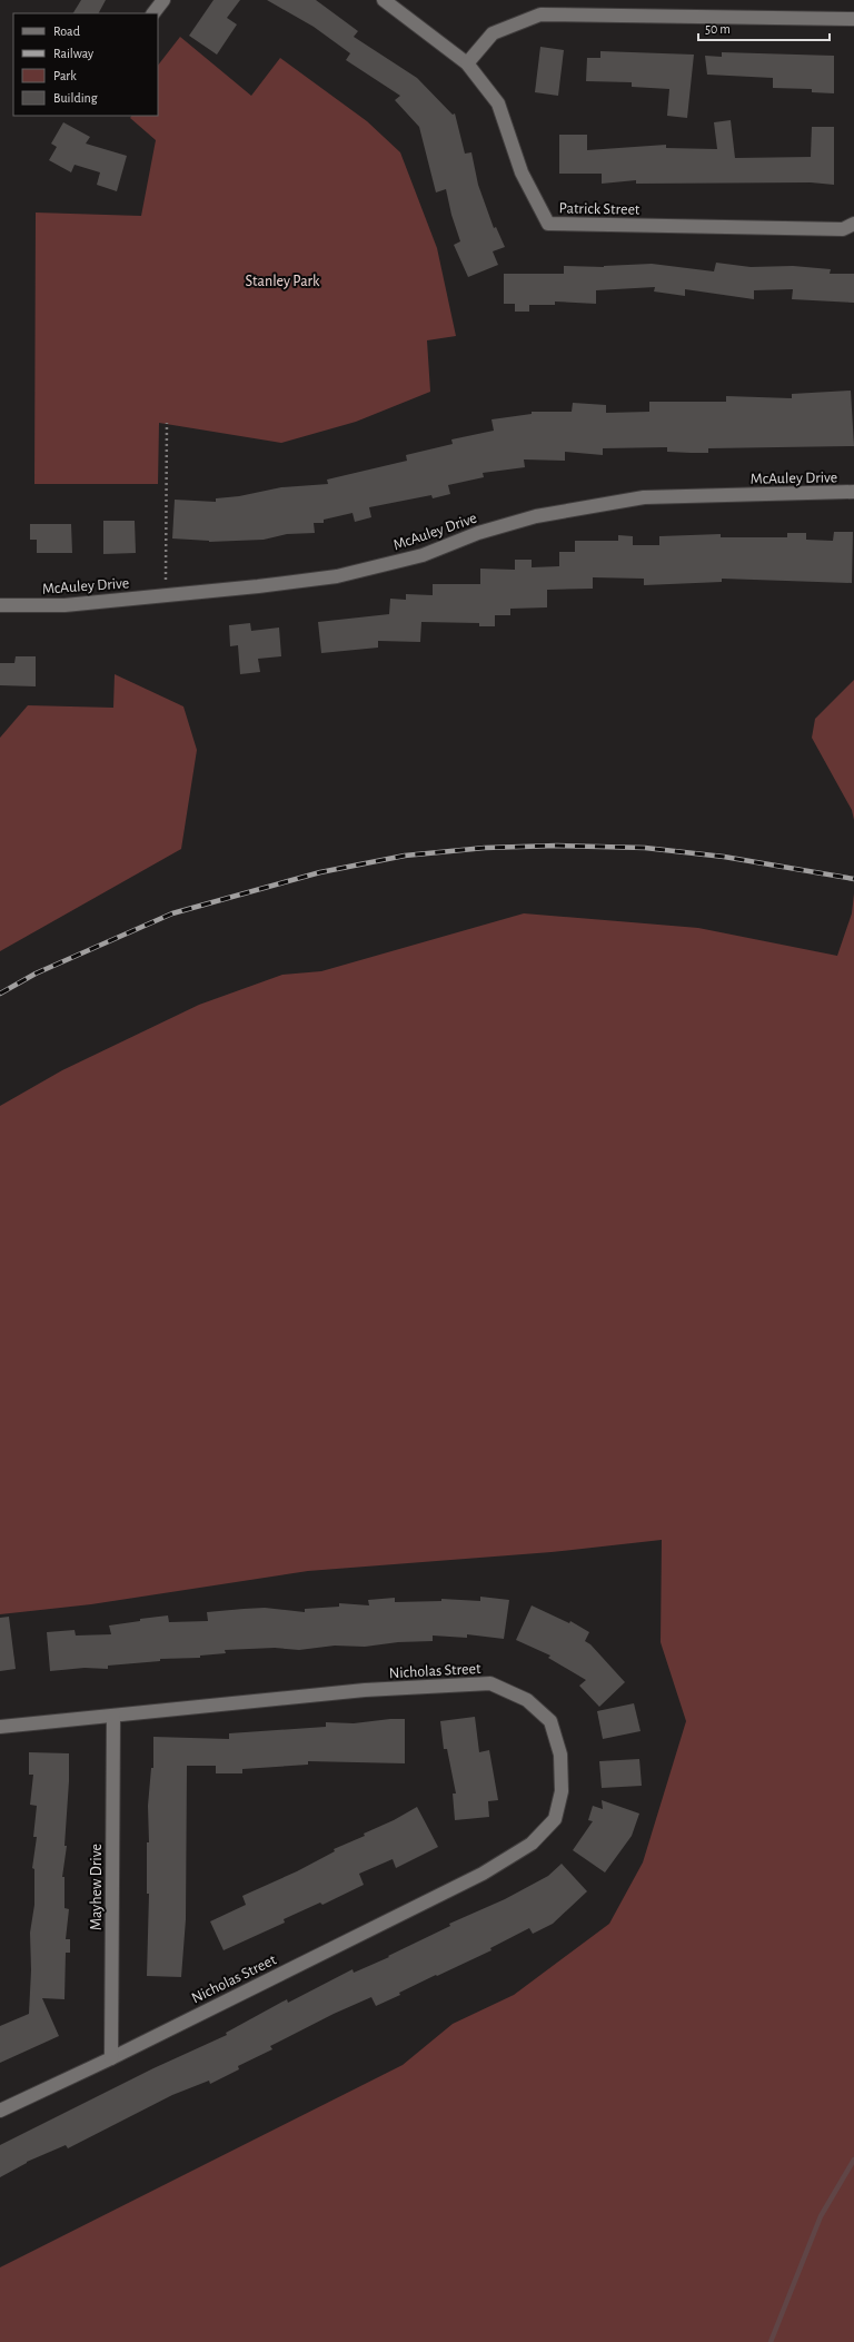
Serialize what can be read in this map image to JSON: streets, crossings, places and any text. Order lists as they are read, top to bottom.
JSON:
{
  "streets": {
    "street": [
      "Patrick Street",
      "McAuley Drive",
      "Nicholas Street",
      "Mayhew Drive"
    ]
  },
  "crossings": [
    ["Nicholas Street", "Mayhew Drive"]
  ],
  "parks": ["Stanley Park"],
  "legend": [
    "Road",
    "Railway",
    "Park",
    "Building"
  ],
  "scale_bar": "50 m"
}
